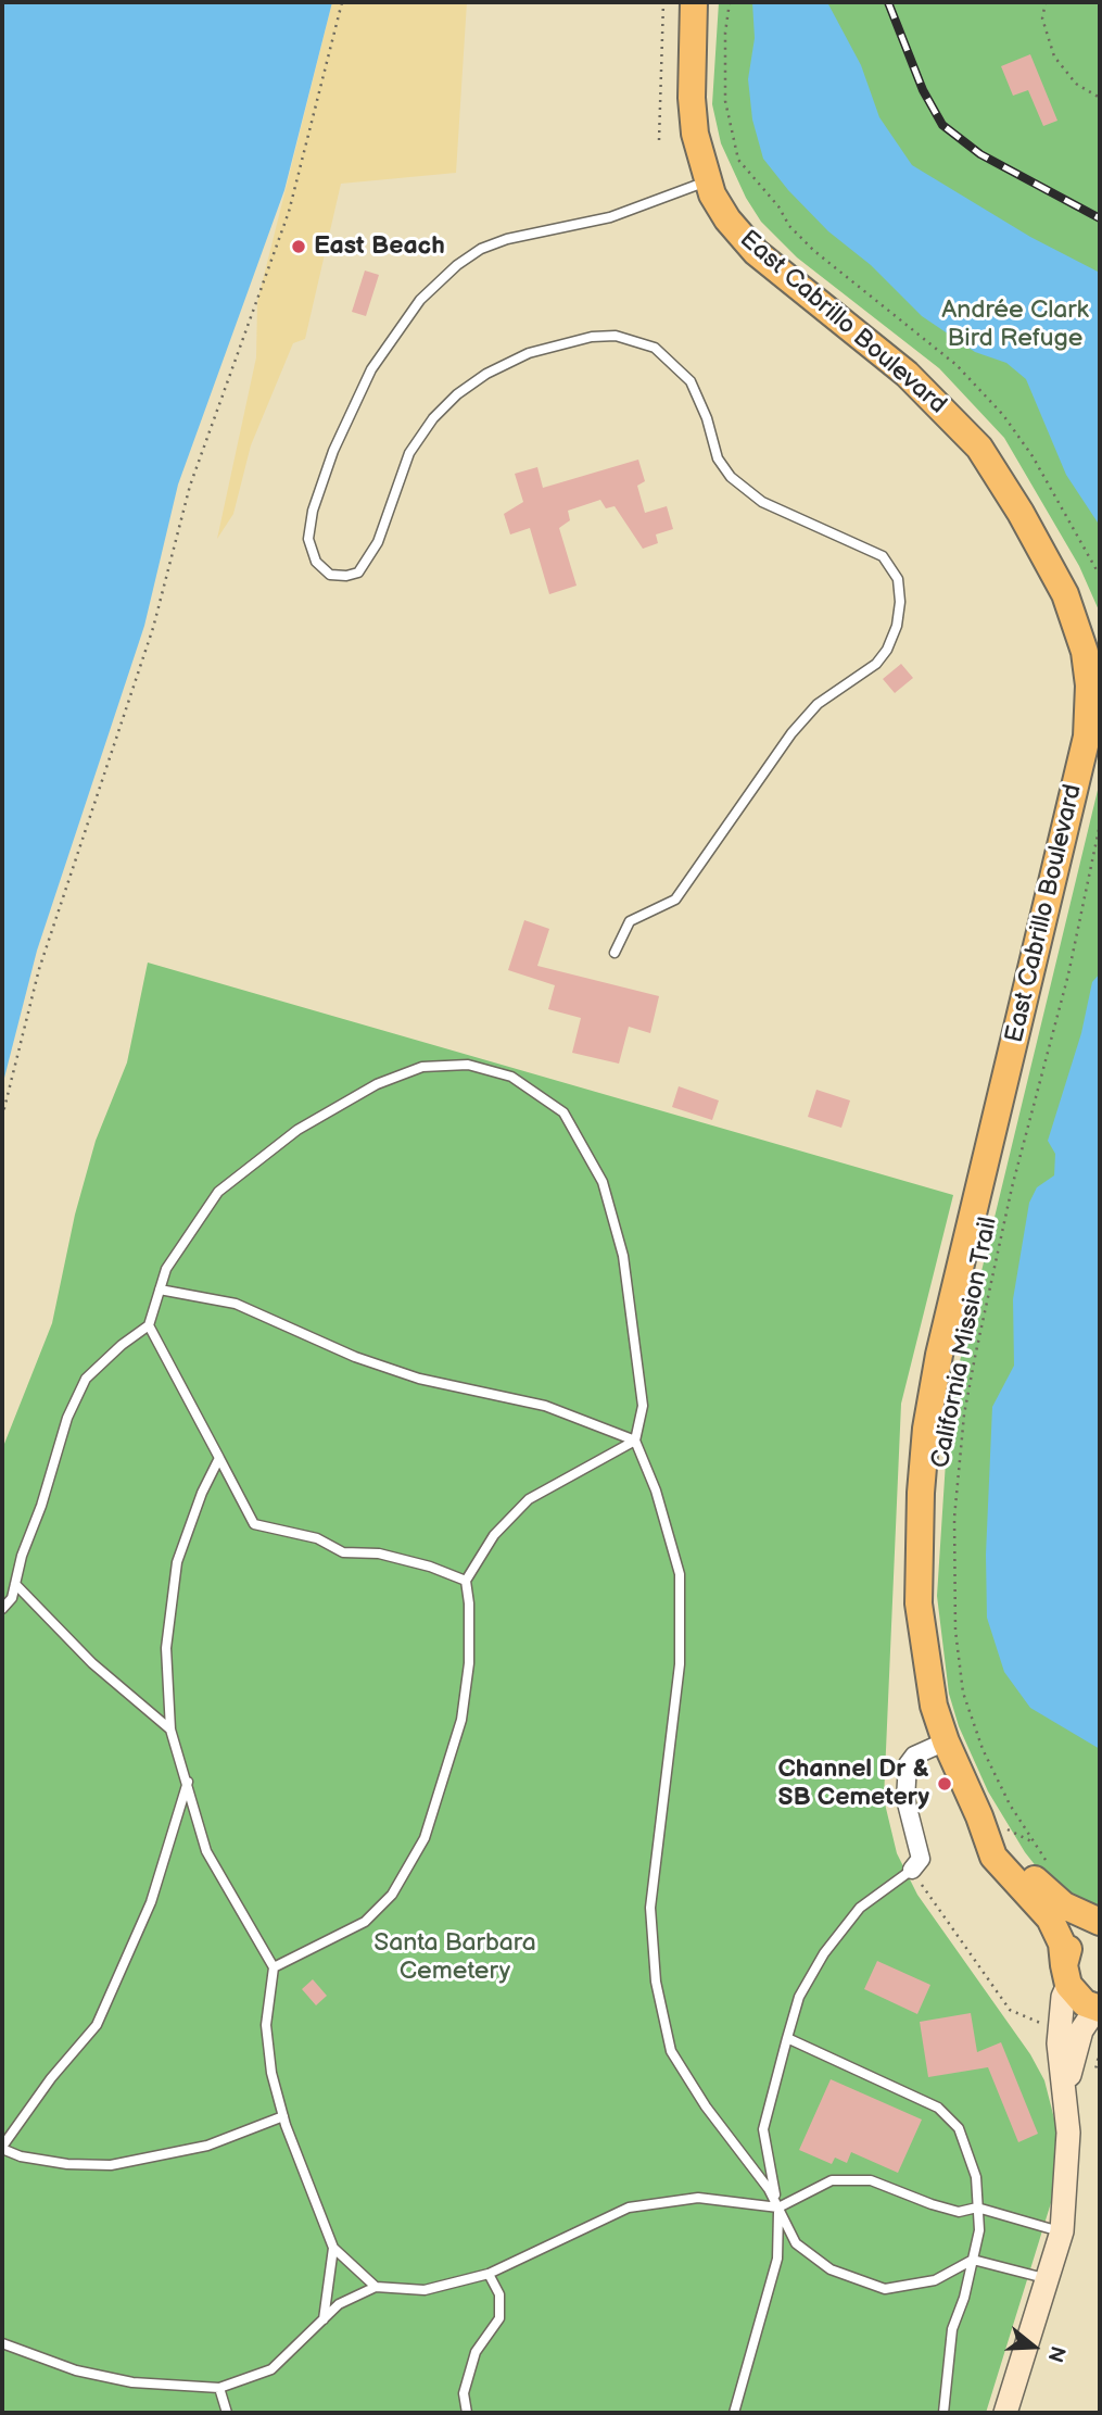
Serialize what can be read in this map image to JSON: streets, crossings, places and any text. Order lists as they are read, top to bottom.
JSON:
{
  "streets": {
    "main road": ["East Cabrillo Boulevard"],
    "path": ["California Mission Trail"]
  },
  "parks": ["Andrée Clark Bird Refuge", "Santa Barbara Cemetery"],
  "places": ["East Beach", "Channel Dr & SB Cemetery"],
  "north": "right"
}
